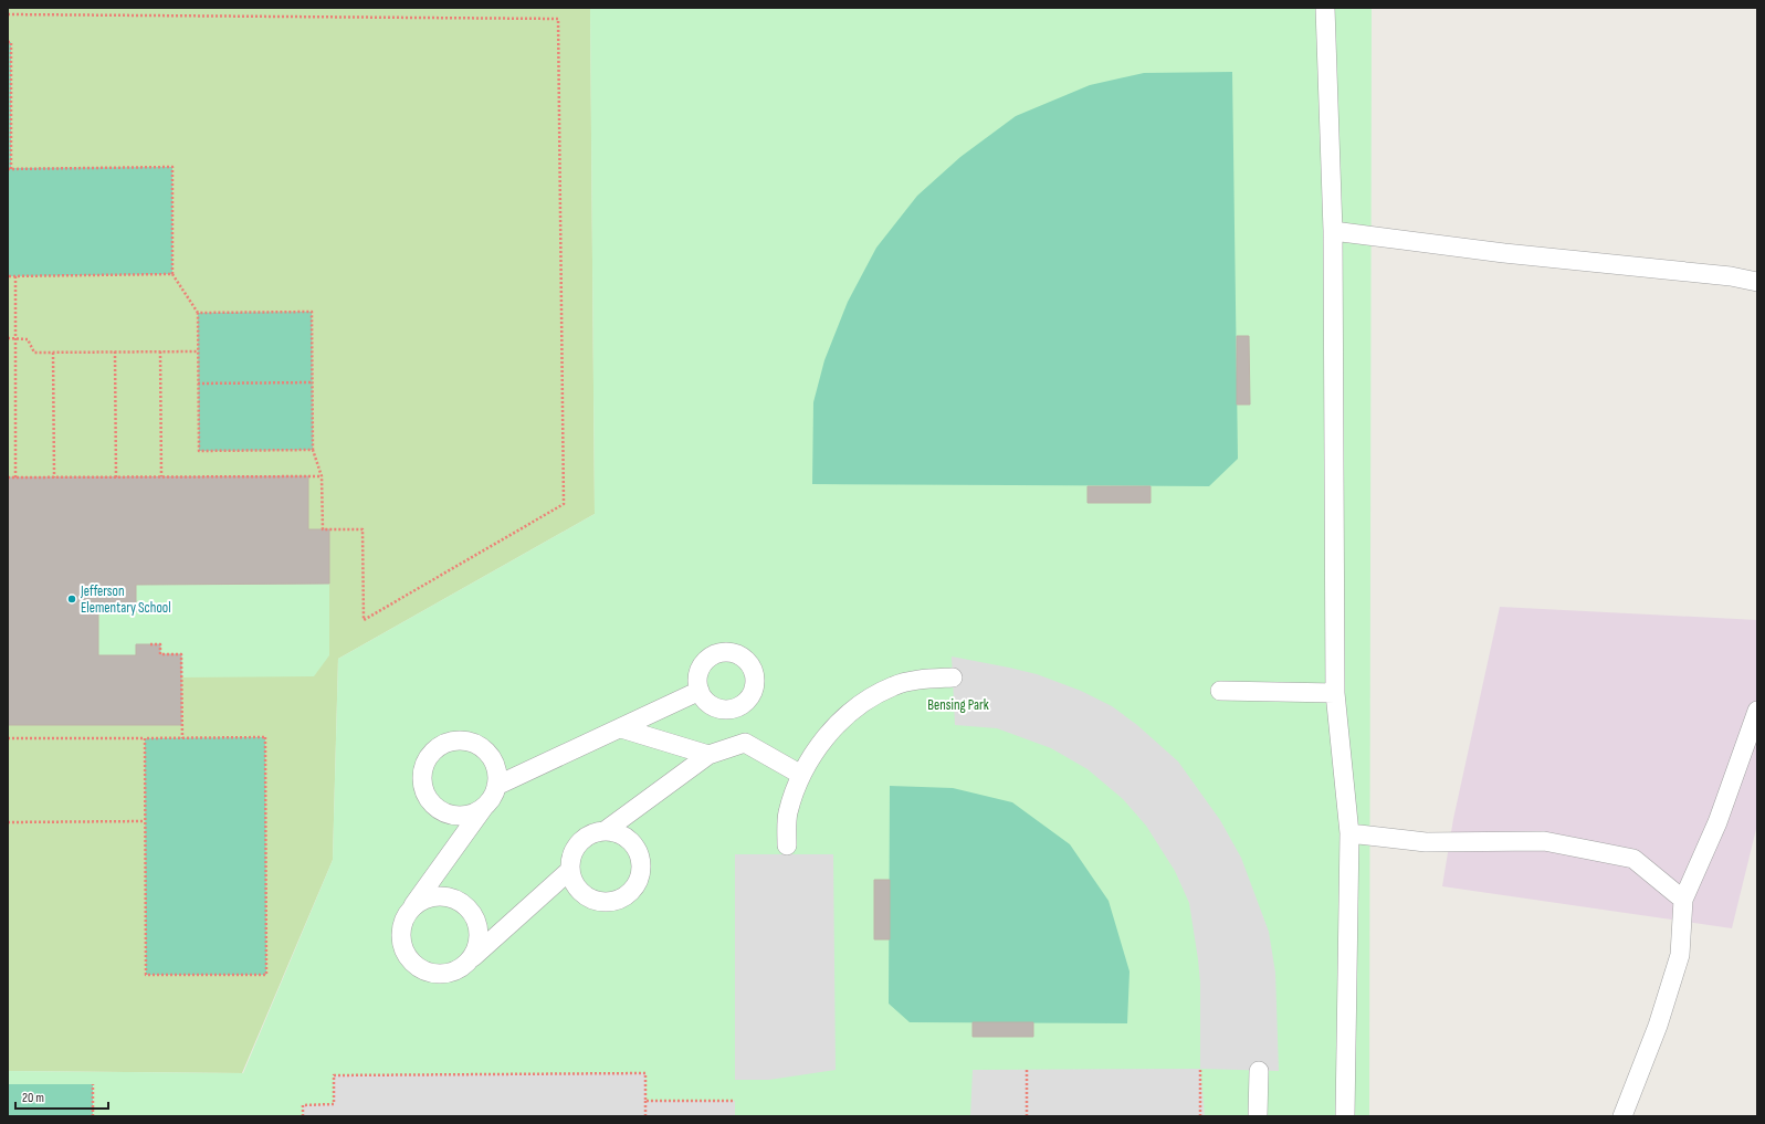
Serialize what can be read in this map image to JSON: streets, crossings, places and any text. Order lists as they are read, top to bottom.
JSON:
{
  "parks": ["Bensing Park"],
  "places": ["Jefferson Elementary School"],
  "scale_bar": "20 m"
}
